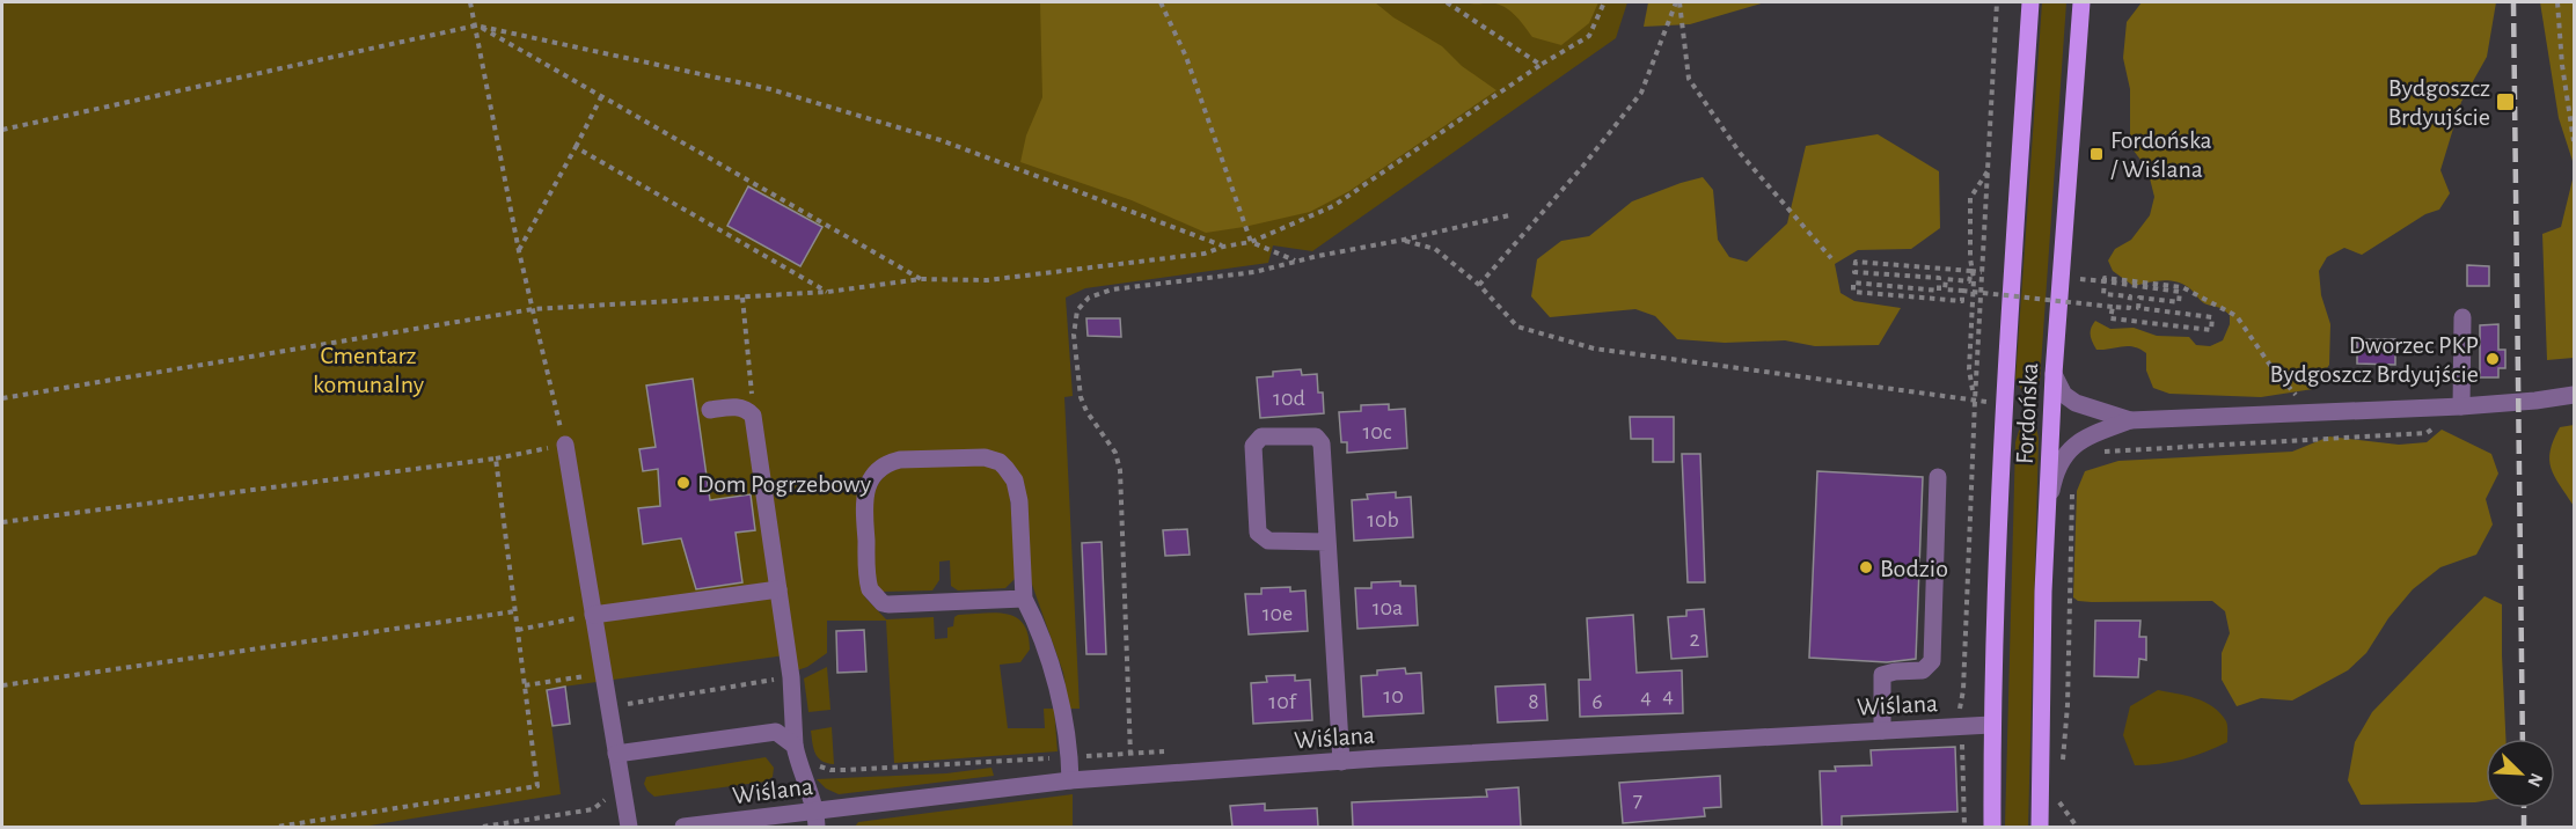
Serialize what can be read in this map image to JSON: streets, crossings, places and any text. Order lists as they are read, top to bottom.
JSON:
{
  "streets": {
    "main road": ["Fordońska"],
    "street": ["Wiślana"]
  },
  "crossings": [
    ["Fordońska", "Wiślana"]
  ],
  "parks": ["Cmentarz komunalny"],
  "places": {
    "transit": ["Bydgoszcz Brdyujście", "Fordońska / Wiślana"],
    "other": ["Dworzec PKP Bydgoszcz Brdyujście", "Dom Pogrzebowy", "Bodzio"]
  },
  "house_numbers": [
    "10d",
    "10c",
    "10b",
    "10a",
    "10e",
    "2",
    "10",
    "4",
    "4",
    "10f",
    "8",
    "6",
    "7"
  ],
  "north": "bottom right"
}
